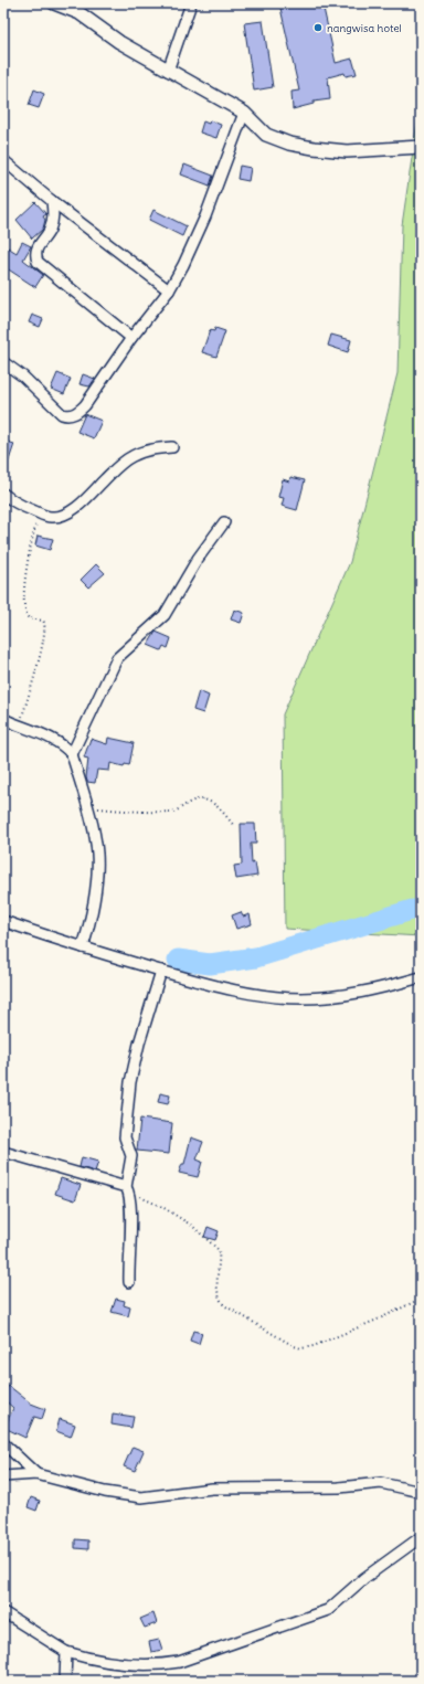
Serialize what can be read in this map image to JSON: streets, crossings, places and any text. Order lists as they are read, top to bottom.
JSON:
{
  "places": ["nangwisa hotel"]
}
